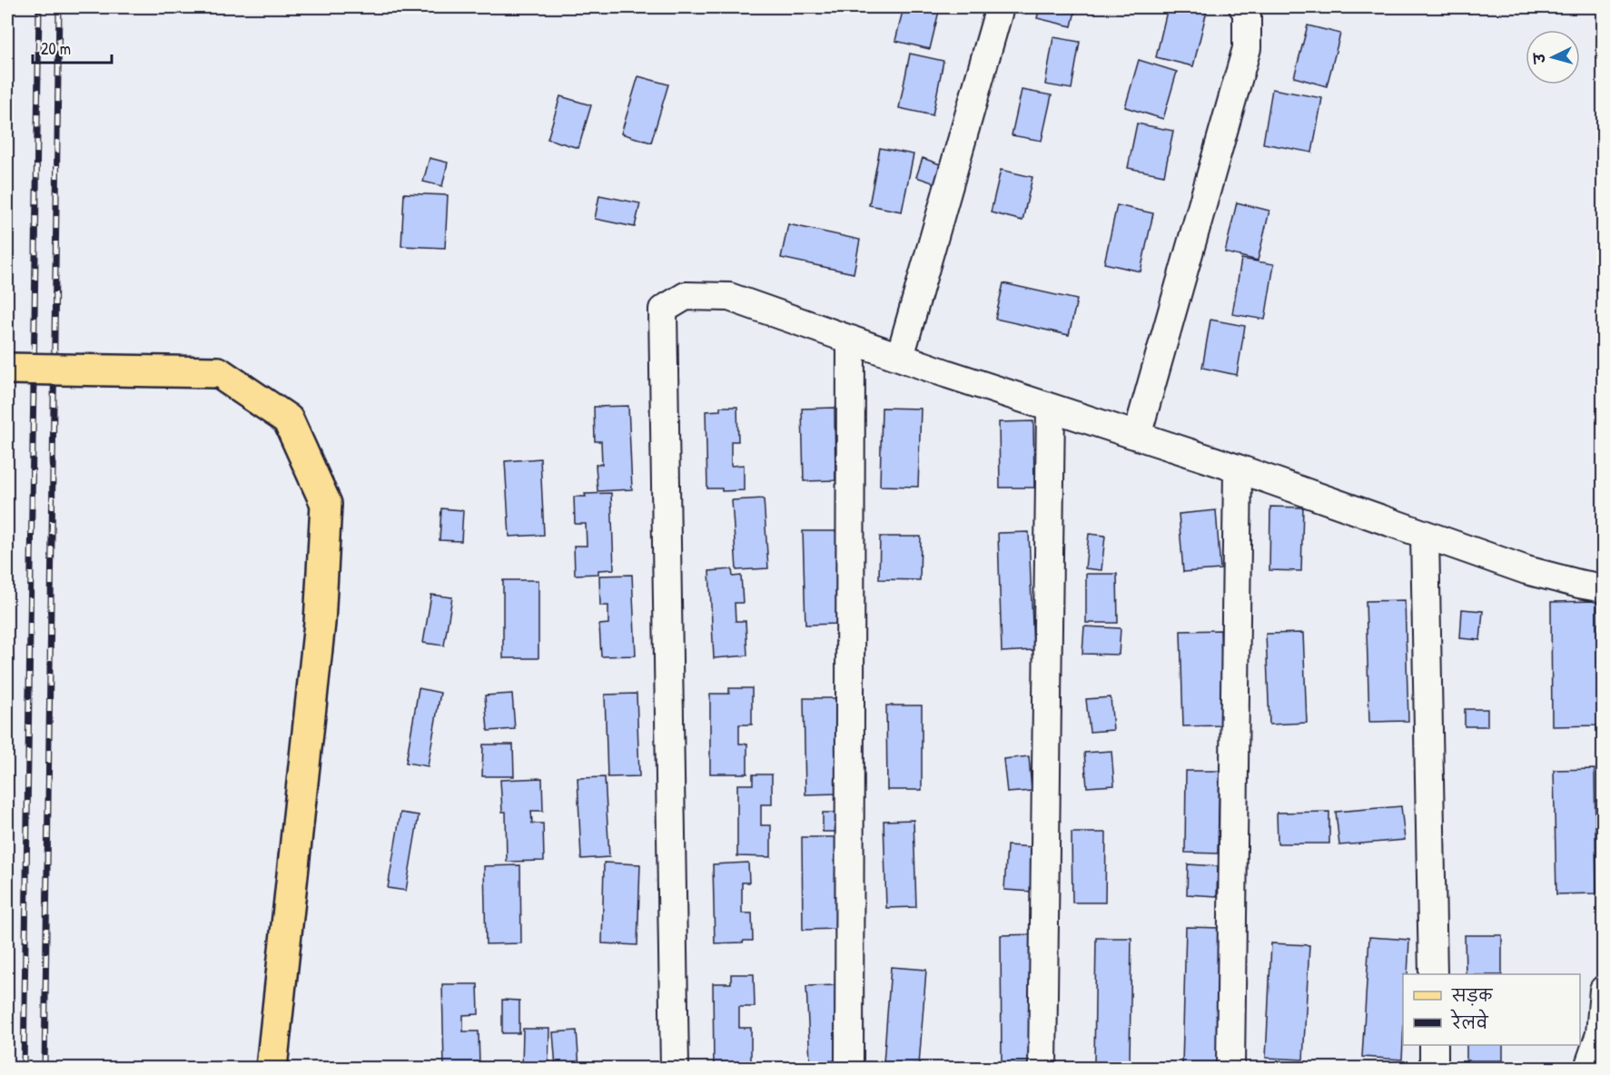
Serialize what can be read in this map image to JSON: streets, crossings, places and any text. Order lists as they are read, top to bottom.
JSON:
{
  "legend": ["सड़क", "रेलवे"],
  "scale_bar": "20 m",
  "north": "left"
}
